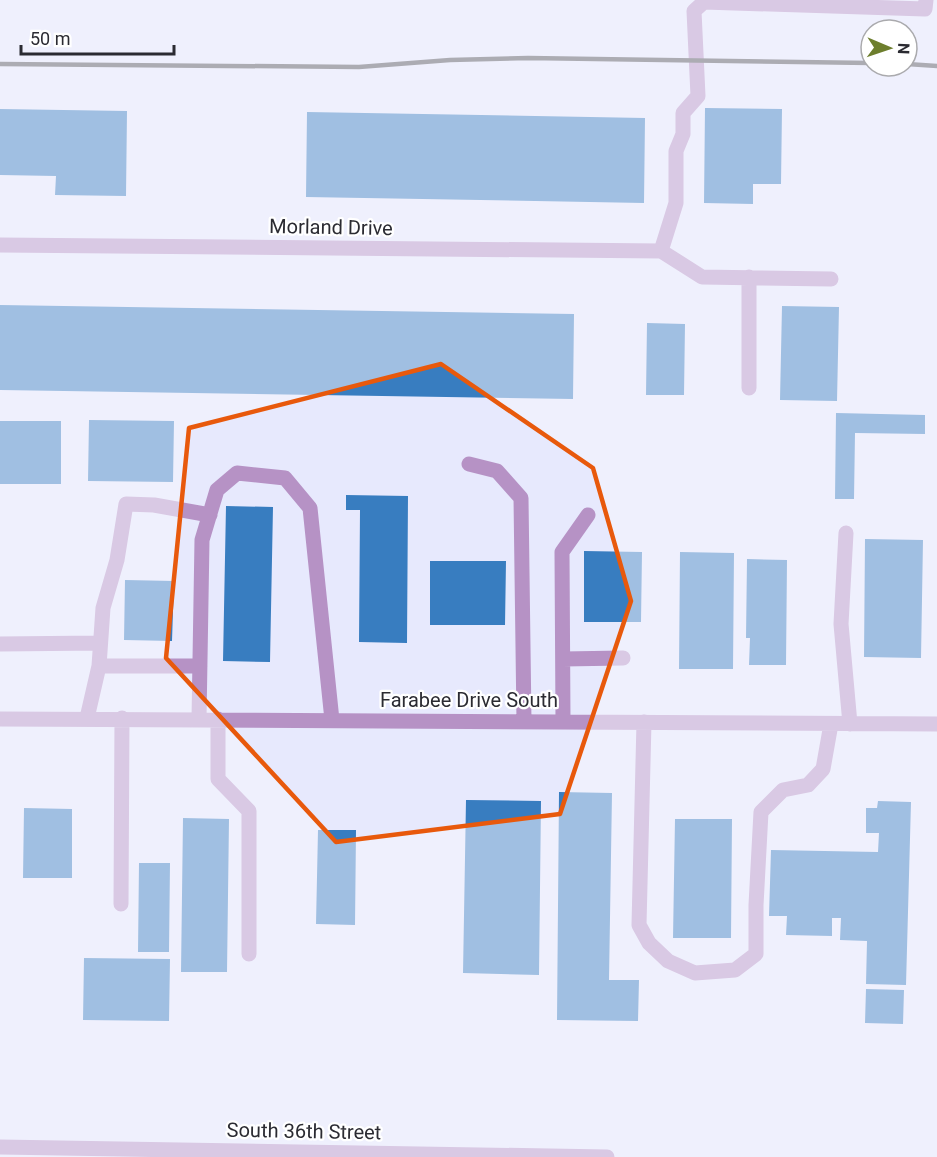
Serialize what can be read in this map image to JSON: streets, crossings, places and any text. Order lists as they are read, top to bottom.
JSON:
{
  "streets": {
    "street": ["Morland Drive", "Farabee Drive South", "South 36th Street"]
  },
  "scale_bar": "50 m",
  "north": "right"
}
